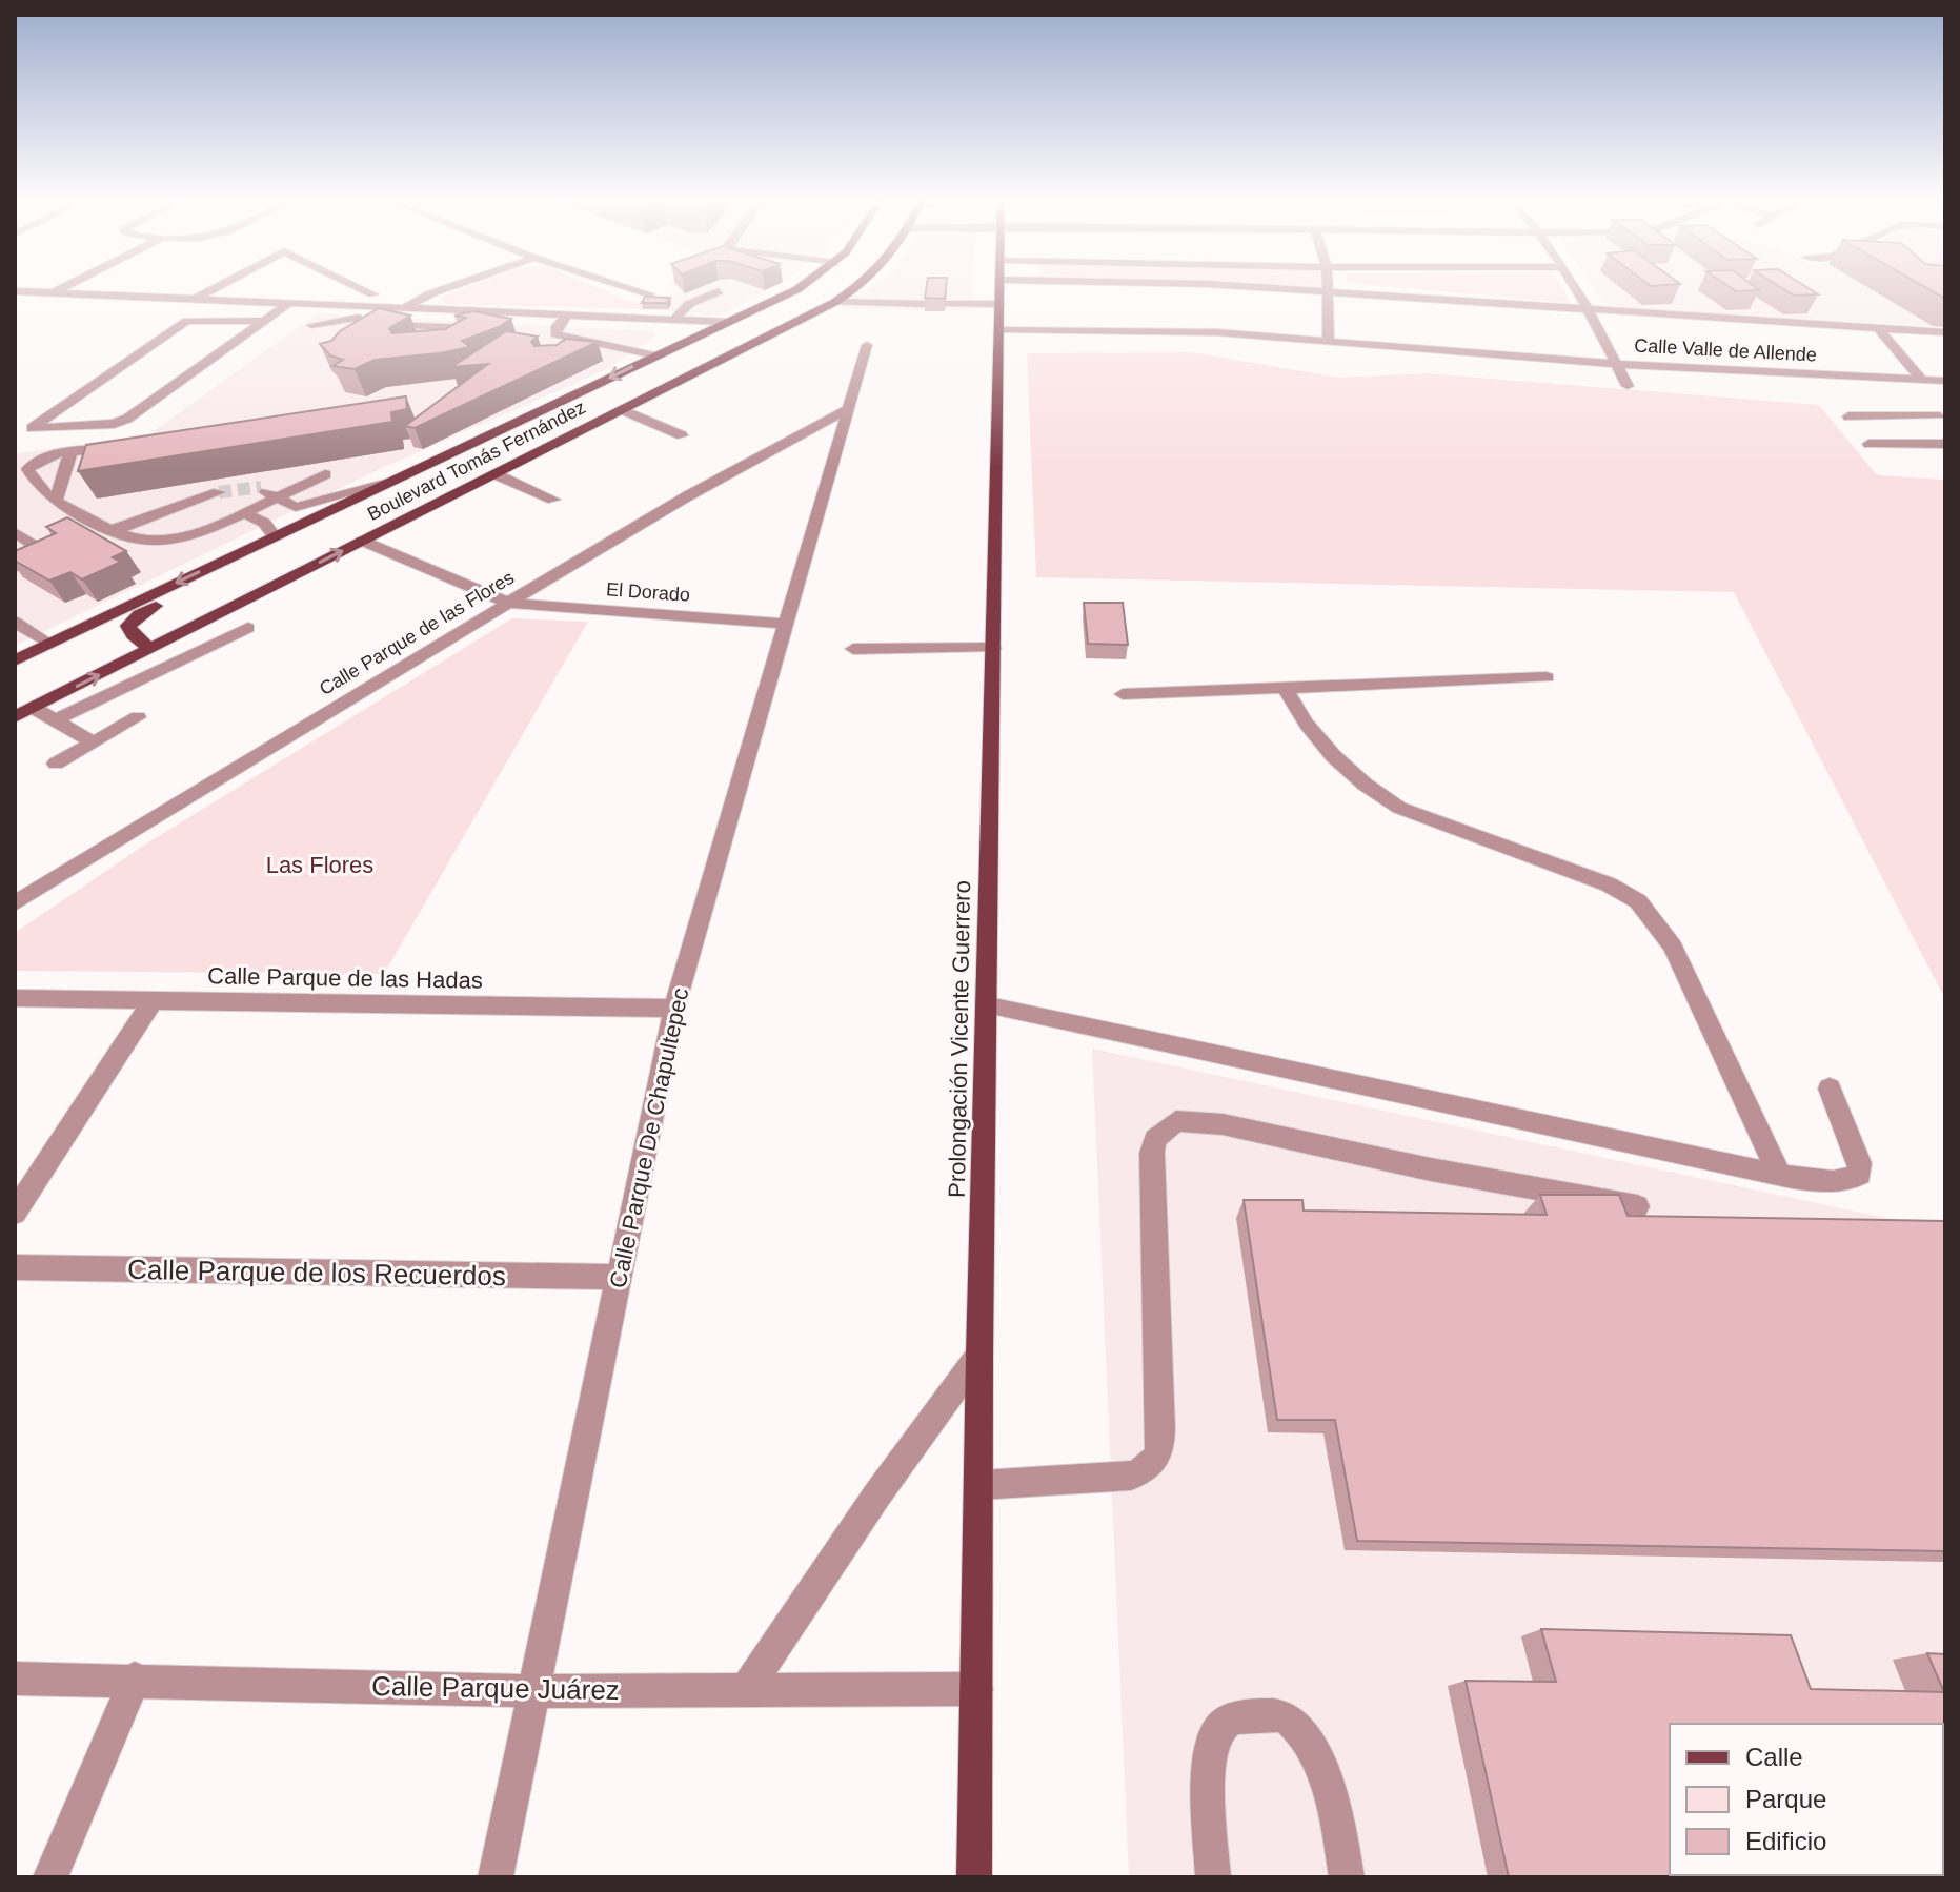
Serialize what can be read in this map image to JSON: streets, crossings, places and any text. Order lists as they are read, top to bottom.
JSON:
{
  "streets": {
    "main road": ["Boulevard Tomás Fernández", "Prolongación Vicente Guerrero"],
    "street": [
      "Calle Valle de Allende",
      "El Dorado",
      "Calle Parque de las Flores",
      "Calle Parque de las Hadas",
      "Calle Parque De Chapultepec",
      "Calle Parque de los Recuerdos",
      "Calle Parque Juárez"
    ]
  },
  "crossings": [
    ["Calle Valle de Allende", "Prolongación Vicente Guerrero"],
    ["Boulevard Tomás Fernández", "El Dorado"],
    ["El Dorado", "Calle Parque de las Flores"],
    ["El Dorado", "Calle Parque De Chapultepec"],
    ["Calle Parque de las Flores", "Calle Parque De Chapultepec"],
    ["Calle Parque de las Hadas", "Calle Parque De Chapultepec"],
    ["Prolongación Vicente Guerrero", "Calle Parque Juárez"],
    ["Calle Parque De Chapultepec", "Calle Parque de los Recuerdos"],
    ["Calle Parque De Chapultepec", "Calle Parque Juárez"]
  ],
  "parks": ["Las Flores"],
  "legend": ["Calle", "Parque", "Edificio"]
}
